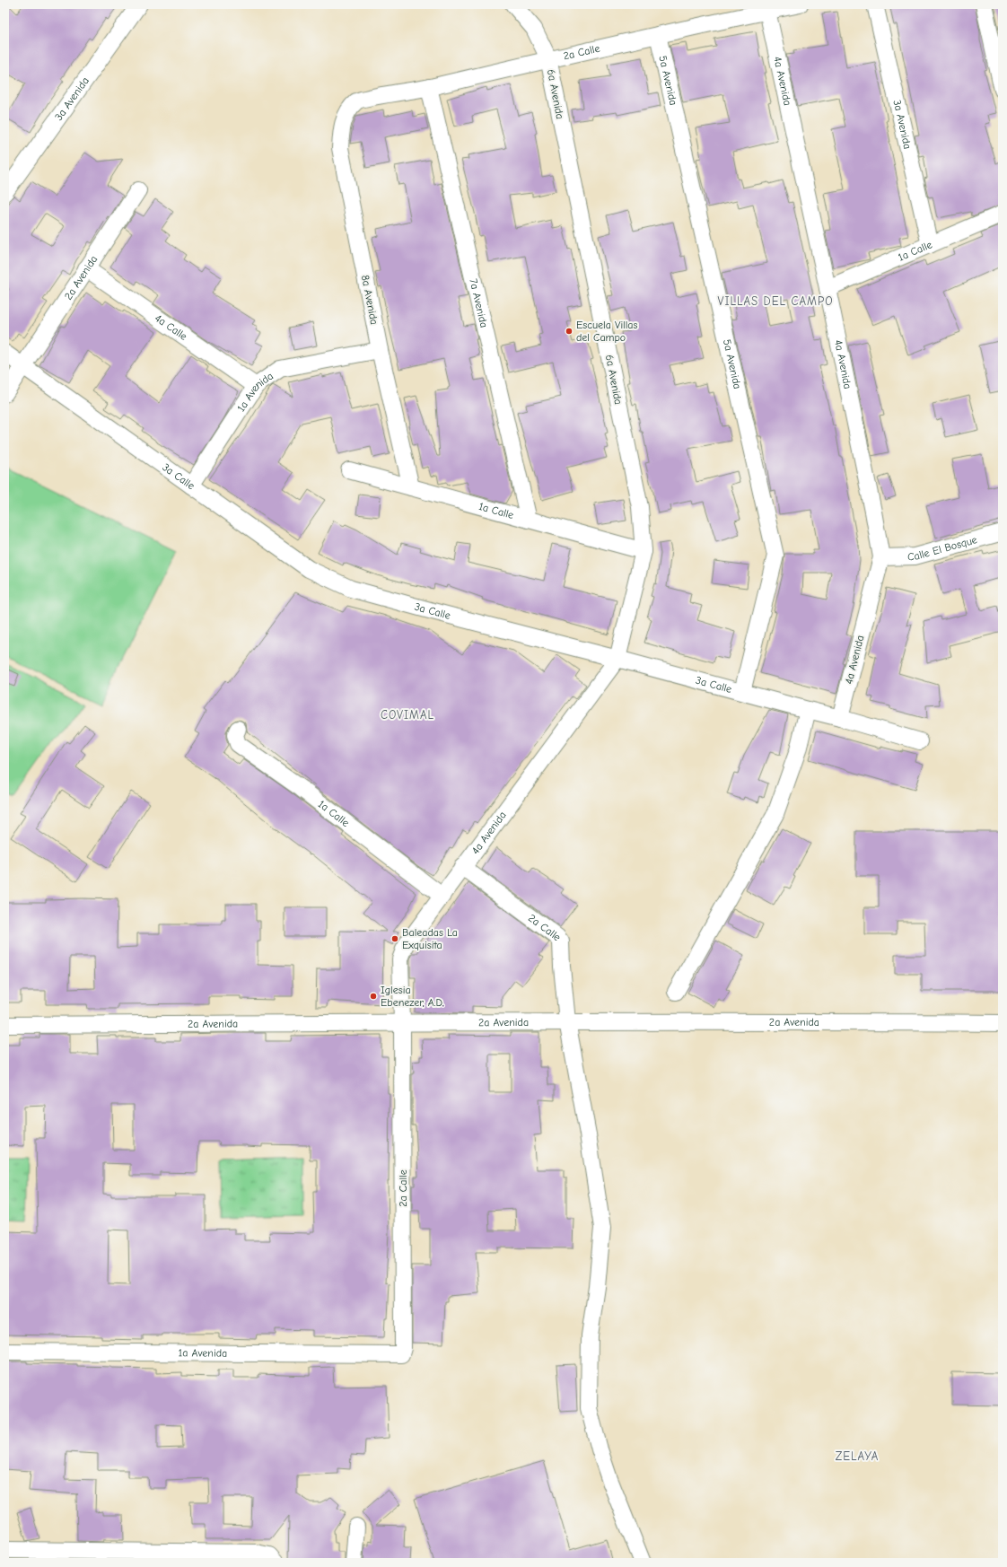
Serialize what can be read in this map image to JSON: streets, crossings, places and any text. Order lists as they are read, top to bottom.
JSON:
{
  "streets": {
    "street": [
      "2a Calle",
      "5a Avenida",
      "4a Avenida",
      "6a Avenida",
      "3a Avenida",
      "1a Calle",
      "2a Avenida",
      "8a Avenida",
      "7a Avenida",
      "4a Calle",
      "1a Avenida",
      "3a Calle",
      "Calle El Bosque"
    ]
  },
  "crossings": [
    ["2a Calle", "5a Avenida"],
    ["2a Calle", "4a Avenida"],
    ["2a Calle", "6a Avenida"],
    ["2a Calle", "2a Avenida"],
    ["2a Calle", "8a Avenida"],
    ["2a Calle", "7a Avenida"],
    ["2a Calle", "1a Avenida"],
    ["5a Avenida", "3a Calle"],
    ["4a Avenida", "6a Avenida"],
    ["4a Avenida", "1a Calle"],
    ["4a Avenida", "2a Avenida"],
    ["4a Avenida", "3a Calle"],
    ["4a Avenida", "Calle El Bosque"],
    ["6a Avenida", "1a Calle"],
    ["6a Avenida", "3a Calle"],
    ["3a Avenida", "1a Calle"],
    ["1a Calle", "8a Avenida"],
    ["1a Calle", "7a Avenida"],
    ["2a Avenida", "4a Calle"],
    ["2a Avenida", "3a Calle"],
    ["8a Avenida", "1a Avenida"],
    ["4a Calle", "1a Avenida"],
    ["1a Avenida", "3a Calle"]
  ],
  "districts": ["VILLAS DEL CAMPO", "COVIMAL", "ZELAYA"],
  "places": ["Escuela Villas del Campo", "Baleadas La Exquisita", "Iglesia Ebenezer, A.D."]
}
